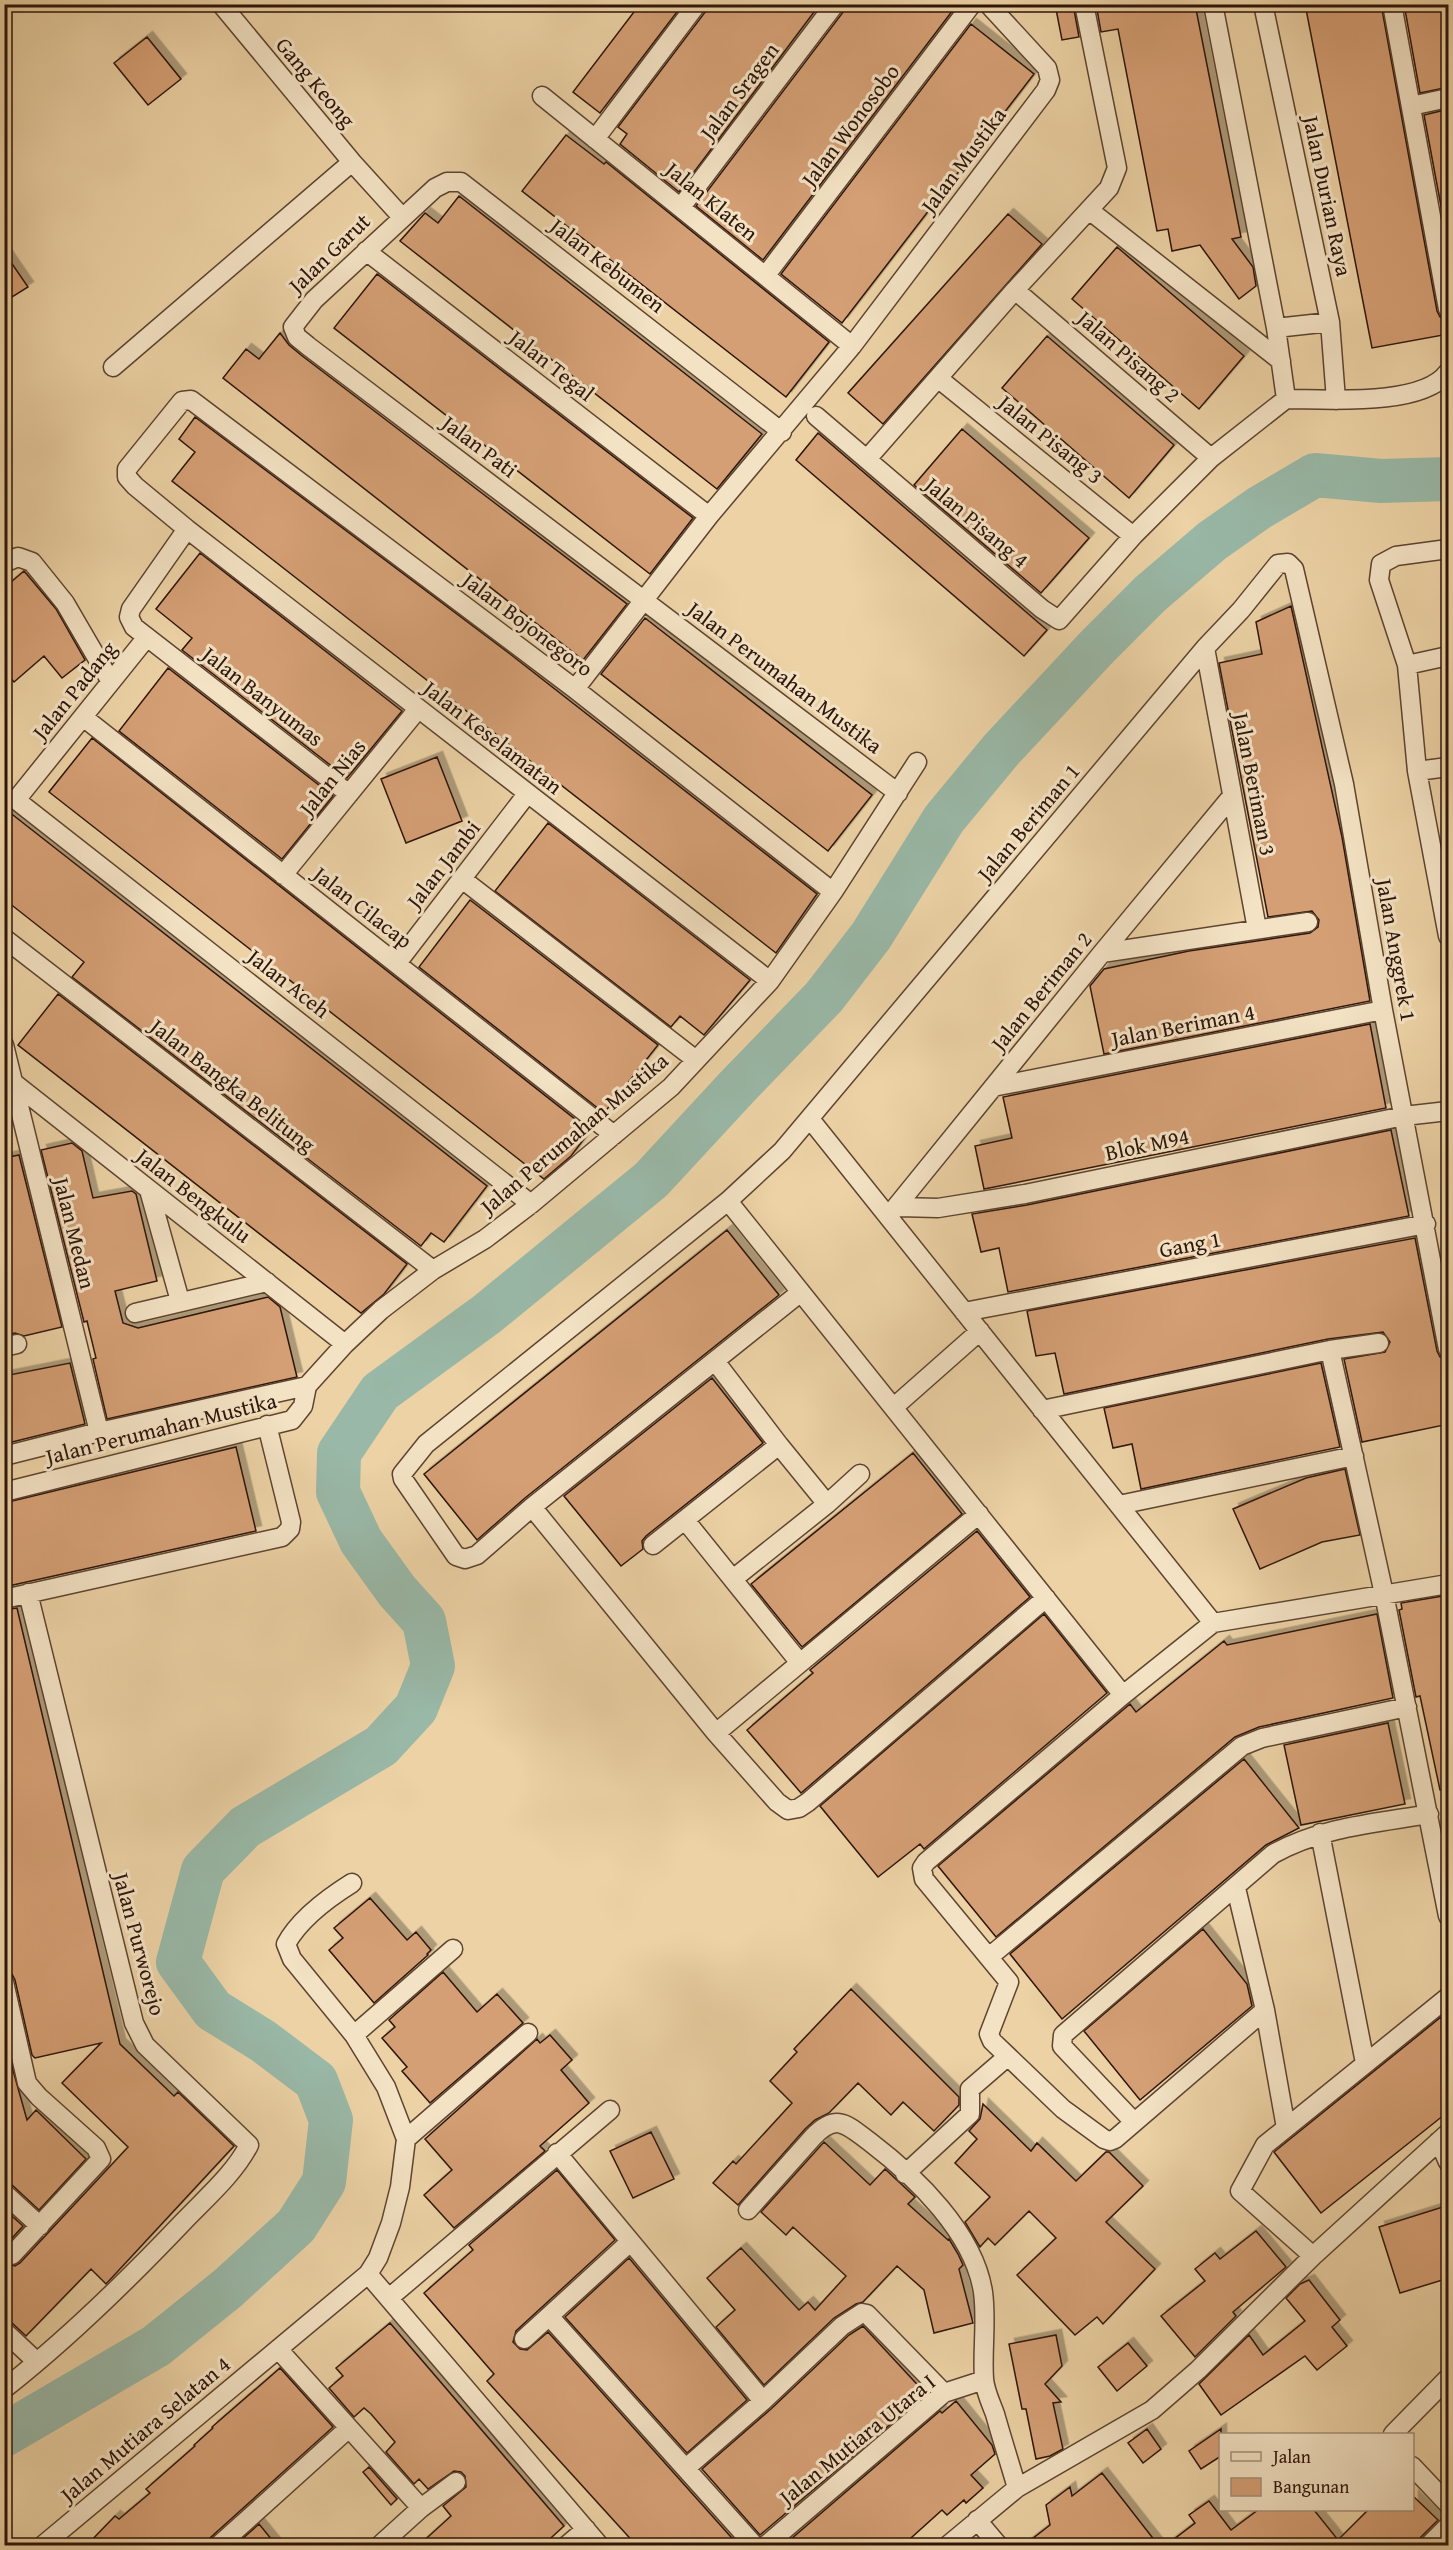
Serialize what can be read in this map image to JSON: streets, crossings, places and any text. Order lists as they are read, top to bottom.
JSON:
{
  "streets": {
    "street": [
      "Gang Keong",
      "Jalan Sragen",
      "Jalan Wonosobo",
      "Jalan Mustika",
      "Jalan Durian Raya",
      "Jalan Klaten",
      "Jalan Garut",
      "Jalan Kebumen",
      "Jalan Pisang 2",
      "Jalan Tegal",
      "Jalan Pisang 3",
      "Jalan Pati",
      "Jalan Pisang 4",
      "Jalan Bojonegoro",
      "Jalan Perumahan Mustika",
      "Jalan Padang",
      "Jalan Banyumas",
      "Jalan Keselamatan",
      "Jalan Nias",
      "Jalan Beriman 3",
      "Jalan Beriman 1",
      "Jalan Jambi",
      "Jalan Cilacap",
      "Jalan Anggrek 1",
      "Jalan Aceh",
      "Jalan Beriman 2",
      "Jalan Beriman 4",
      "Jalan Bangka Belitung",
      "Blok M94",
      "Jalan Bengkulu",
      "Jalan Medan",
      "Gang 1",
      "Jalan Purworejo",
      "Jalan Mutiara Selatan 4",
      "Jalan Mutiara Utara I"
    ]
  },
  "crossings": [
    ["Gang Keong", "Jalan Garut"],
    ["Gang Keong", "Jalan Kebumen"],
    ["Jalan Sragen", "Jalan Klaten"],
    ["Jalan Wonosobo", "Jalan Klaten"],
    ["Jalan Mustika", "Jalan Klaten"],
    ["Jalan Garut", "Jalan Kebumen"],
    ["Jalan Garut", "Jalan Tegal"],
    ["Jalan Garut", "Jalan Pati"],
    ["Jalan Pisang 3", "Jalan Pisang 4"],
    ["Jalan Pati", "Jalan Perumahan Mustika"],
    ["Jalan Bojonegoro", "Jalan Perumahan Mustika"],
    ["Jalan Bojonegoro", "Jalan Keselamatan"],
    ["Jalan Perumahan Mustika", "Jalan Keselamatan"],
    ["Jalan Perumahan Mustika", "Jalan Cilacap"],
    ["Jalan Perumahan Mustika", "Jalan Aceh"],
    ["Jalan Perumahan Mustika", "Jalan Bangka Belitung"],
    ["Jalan Perumahan Mustika", "Jalan Bengkulu"],
    ["Jalan Perumahan Mustika", "Jalan Medan"],
    ["Jalan Padang", "Jalan Banyumas"],
    ["Jalan Padang", "Jalan Cilacap"],
    ["Jalan Padang", "Jalan Aceh"],
    ["Jalan Banyumas", "Jalan Keselamatan"],
    ["Jalan Banyumas", "Jalan Nias"],
    ["Jalan Keselamatan", "Jalan Nias"],
    ["Jalan Keselamatan", "Jalan Jambi"],
    ["Jalan Nias", "Jalan Cilacap"],
    ["Jalan Beriman 3", "Jalan Beriman 1"],
    ["Jalan Beriman 3", "Jalan Beriman 2"],
    ["Jalan Beriman 1", "Jalan Anggrek 1"],
    ["Jalan Jambi", "Jalan Cilacap"],
    ["Jalan Anggrek 1", "Jalan Beriman 4"],
    ["Jalan Anggrek 1", "Blok M94"],
    ["Jalan Anggrek 1", "Gang 1"],
    ["Jalan Beriman 2", "Jalan Beriman 4"],
    ["Jalan Beriman 2", "Blok M94"],
    ["Jalan Bengkulu", "Jalan Medan"]
  ],
  "legend": ["Jalan", "Bangunan"]
}
